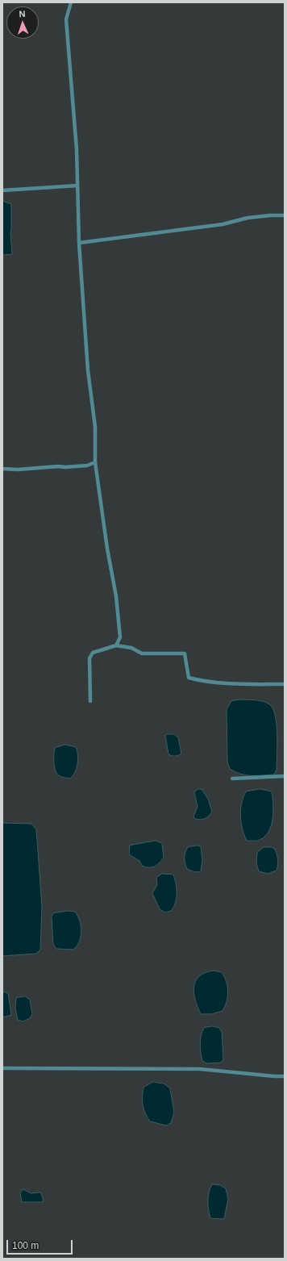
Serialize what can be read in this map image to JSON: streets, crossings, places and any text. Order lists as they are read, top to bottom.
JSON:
{
  "scale_bar": "100 m",
  "north": "top"
}
